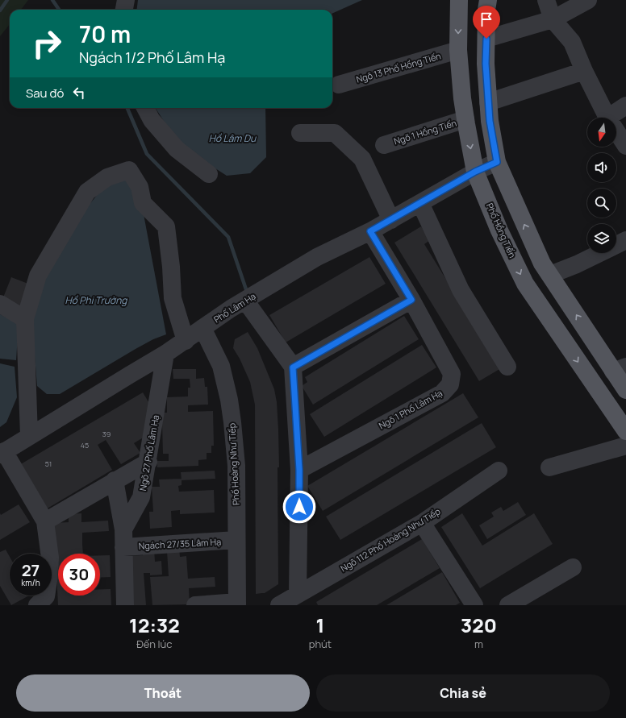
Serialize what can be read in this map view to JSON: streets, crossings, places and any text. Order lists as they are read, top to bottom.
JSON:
{
  "streets": {
    "main road": ["Phố Hồng Tiến"],
    "street": [
      "Ngõ 13 Phố Hồng Tiến",
      "Ngõ 1 Hồng Tiến",
      "Phố Lâm Hạ",
      "Ngõ 1 Phố Lâm Hạ",
      "Ngõ 27 Phố Lâm Hạ",
      "Phố Hoàng Như Tiếp",
      "Ngõ 112 Phố Hoàng Như Tiếp",
      "Ngách 27/35 Lâm Hạ"
    ]
  },
  "crossings": [
    ["Ngõ 13 Phố Hồng Tiến", "Phố Hồng Tiến"],
    ["Ngõ 1 Hồng Tiến", "Phố Hồng Tiến"],
    ["Phố Hồng Tiến", "Phố Lâm Hạ"],
    ["Phố Lâm Hạ", "Ngõ 1 Phố Lâm Hạ"],
    ["Phố Lâm Hạ", "Ngõ 27 Phố Lâm Hạ"],
    ["Phố Lâm Hạ", "Phố Hoàng Như Tiếp"],
    ["Ngõ 27 Phố Lâm Hạ", "Ngách 27/35 Lâm Hạ"],
    ["Phố Hoàng Như Tiếp", "Ngách 27/35 Lâm Hạ"]
  ],
  "water": ["Hồ Lâm Du", "Hồ Phi Trường"],
  "house_numbers": ["39", "45", "51"],
  "north": "bottom",
  "page": {
    "turn": ["70 m", "Ngách 1/2 Phố Lâm Hạ"],
    "then": "Sau đó",
    "speed": "27 km/h",
    "limit": "30",
    "eta": [
      "12:32",
      "Đến lúc",
      "1",
      "phút",
      "320",
      "m"
    ],
    "buttons": ["Thoát", "Chia sẻ"]
  }
}
